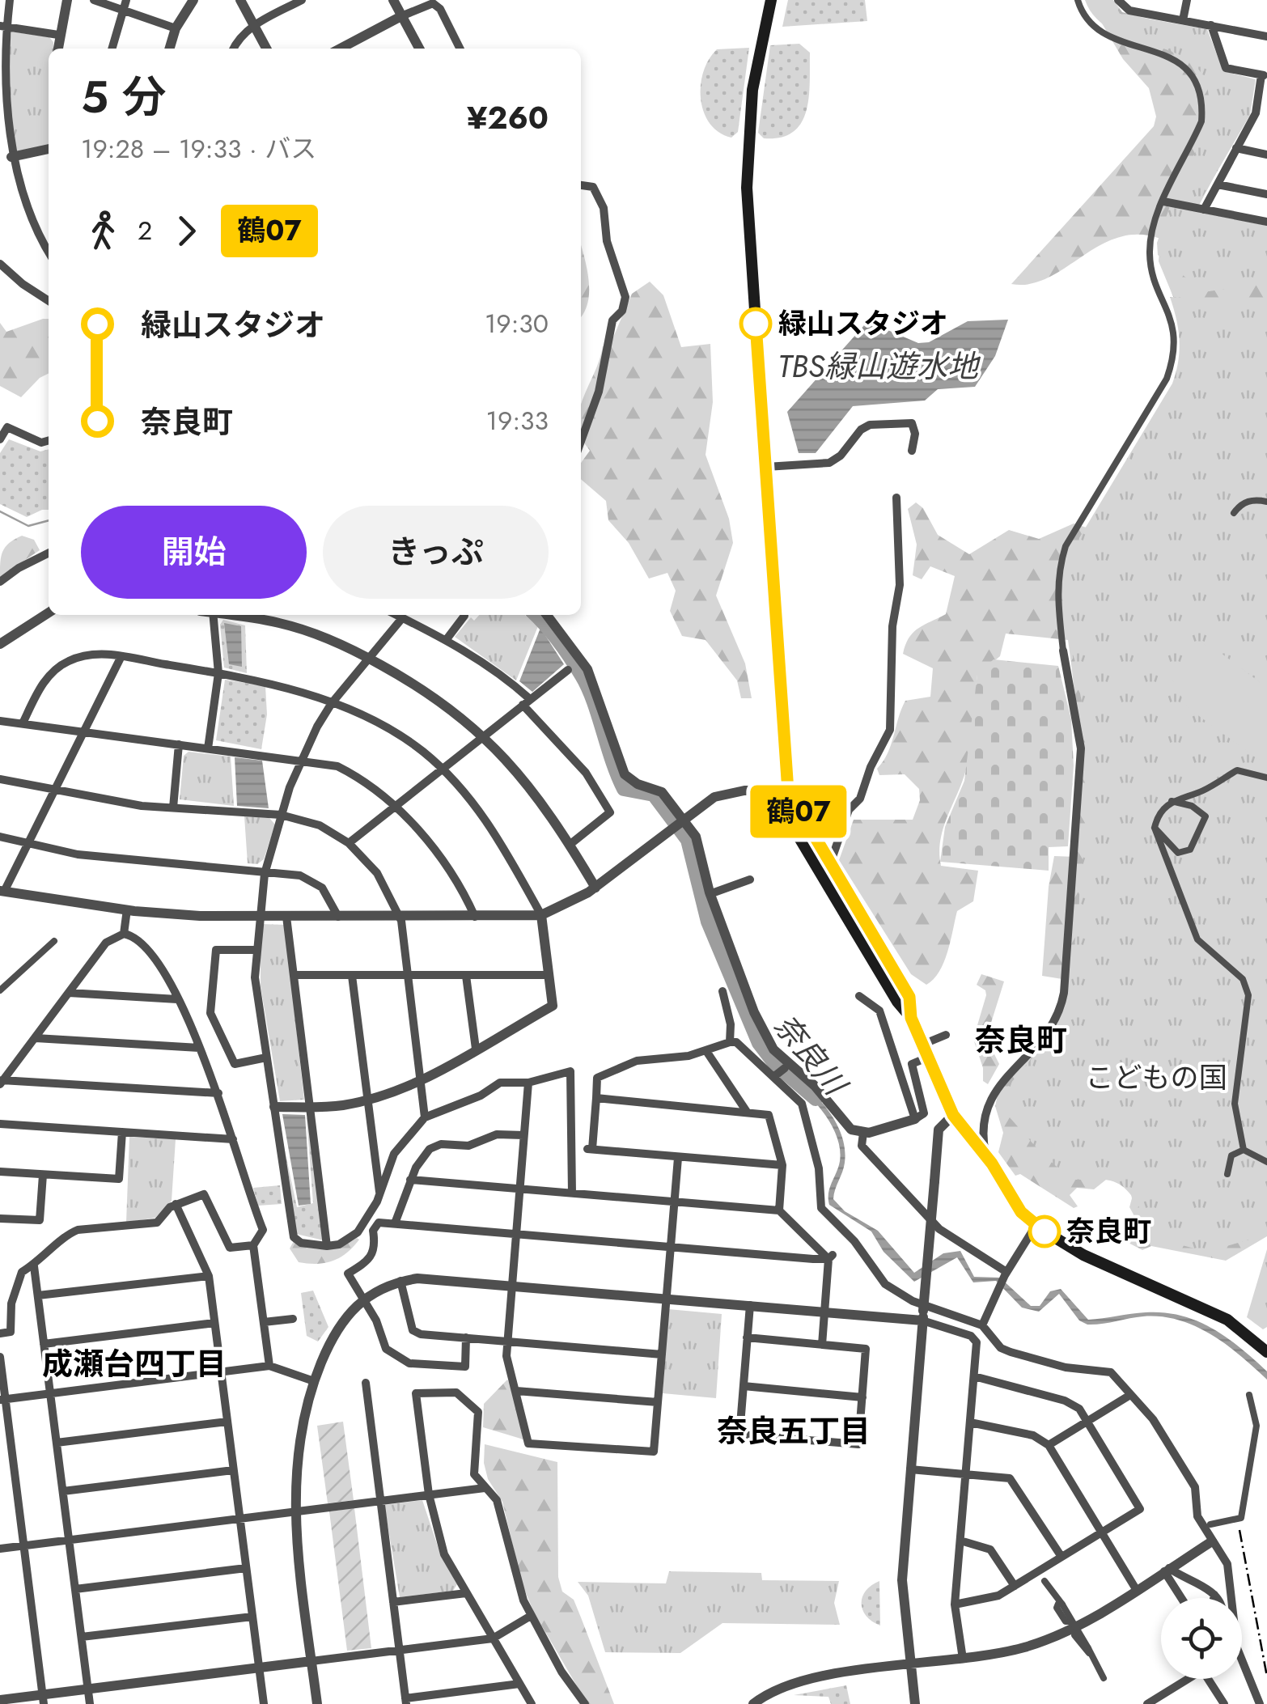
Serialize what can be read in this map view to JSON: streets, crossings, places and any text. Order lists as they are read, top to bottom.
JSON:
{
  "districts": ["奈良町", "成瀬台四丁目", "奈良五丁目"],
  "water": ["TBS緑山遊水地", "奈良川"],
  "parks": ["こどもの国"],
  "places": ["緑山スタジオ", "奈良町"],
  "lines": ["bus line 鶴07"],
  "page": {
    "on_map": "鶴07",
    "heading": ["5 分", "19:28 – 19:33 · バス", "¥260"],
    "legs": ["2", "鶴07"],
    "list": [
      {
        "name": "緑山スタジオ",
        "value": "19:30"
      },
      {
        "name": "奈良町",
        "value": "19:33"
      }
    ],
    "buttons": ["開始", "きっぷ"]
  }
}
